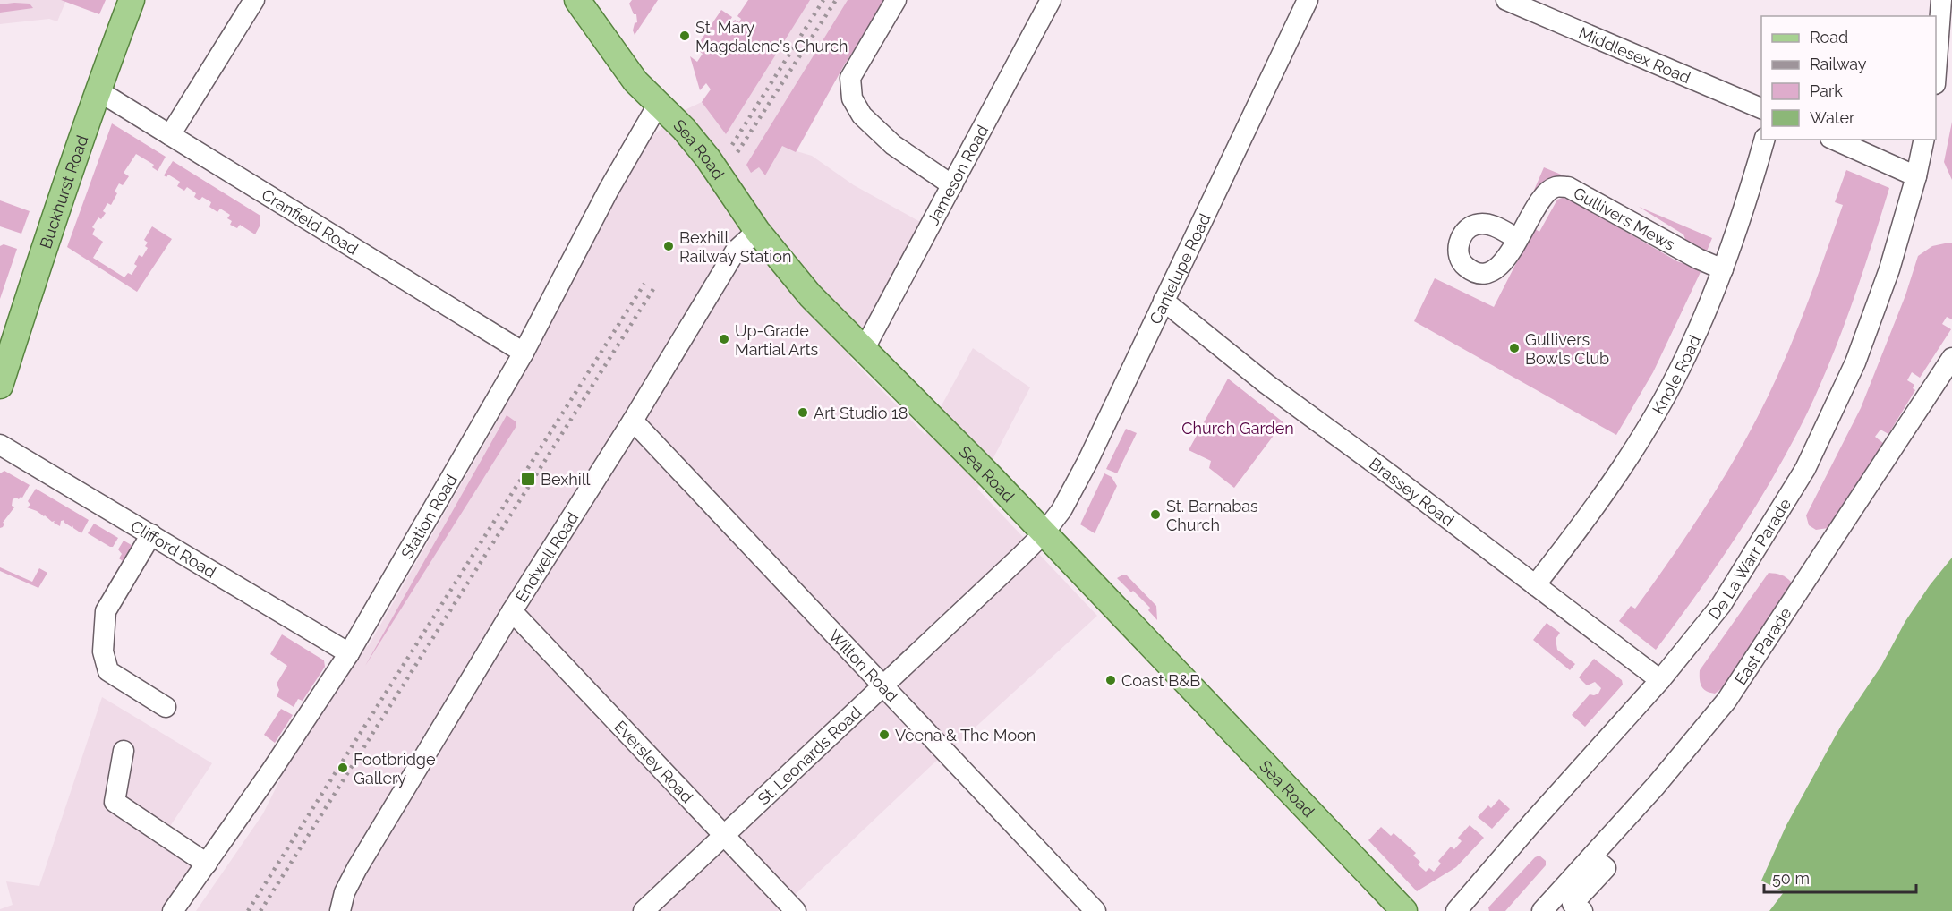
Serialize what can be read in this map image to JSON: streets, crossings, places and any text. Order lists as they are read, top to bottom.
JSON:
{
  "streets": {
    "main road": ["Sea Road", "Buckhurst Road"],
    "street": [
      "Middlesex Road",
      "Jameson Road",
      "Gullivers Mews",
      "Cranfield Road",
      "Cantelupe Road",
      "Knole Road",
      "Brassey Road",
      "Station Road",
      "Clifford Road",
      "Endwell Road",
      "De La Warr Parade",
      "East Parade",
      "Wilton Road",
      "St. Leonards Road",
      "Eversley Road"
    ]
  },
  "crossings": [
    ["Sea Road", "Jameson Road"],
    ["Sea Road", "Cantelupe Road"],
    ["Sea Road", "Station Road"],
    ["Sea Road", "Endwell Road"],
    ["Sea Road", "St. Leonards Road"],
    ["Buckhurst Road", "Cranfield Road"],
    ["Gullivers Mews", "Knole Road"],
    ["Cranfield Road", "Station Road"],
    ["Cantelupe Road", "Brassey Road"],
    ["Cantelupe Road", "St. Leonards Road"],
    ["Knole Road", "Brassey Road"],
    ["Brassey Road", "De La Warr Parade"],
    ["Station Road", "Clifford Road"],
    ["Endwell Road", "Wilton Road"],
    ["Endwell Road", "Eversley Road"],
    ["Wilton Road", "St. Leonards Road"],
    ["St. Leonards Road", "Eversley Road"]
  ],
  "parks": ["Church Garden"],
  "places": {
    "other": [
      "St. Mary Magdalene's Church",
      "Bexhill Railway Station",
      "Up-Grade Martial Arts",
      "Gullivers Bowls Club",
      "Art Studio 18",
      "St. Barnabas Church",
      "Coast B&B",
      "Veena & The Moon",
      "Footbridge Gallery"
    ],
    "transit": ["Bexhill"]
  },
  "legend": [
    "Road",
    "Railway",
    "Park",
    "Water"
  ],
  "scale_bar": "50 m"
}
